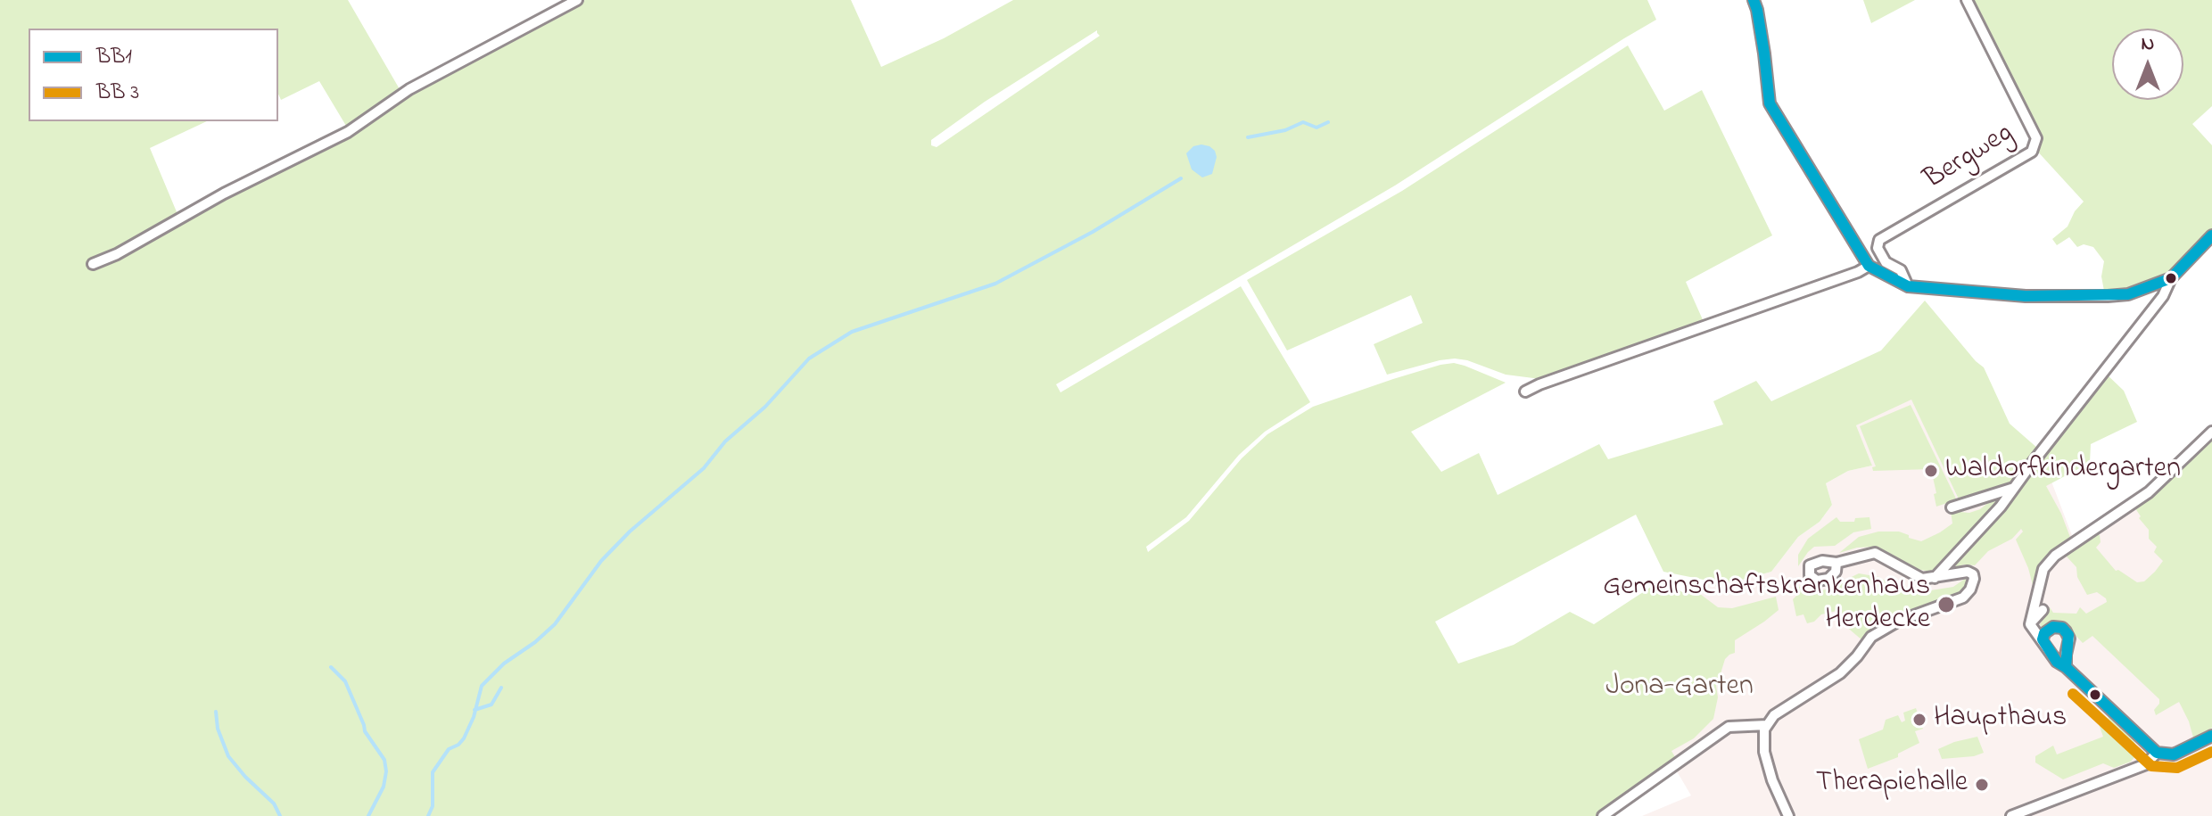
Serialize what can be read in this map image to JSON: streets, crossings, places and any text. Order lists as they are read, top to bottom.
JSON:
{
  "streets": {
    "street": ["Bergweg"]
  },
  "parks": ["Jona-Garten"],
  "places": [
    "Waldorfkindergarten",
    "Gemeinschaftskrankenhaus Herdecke",
    "Haupthaus",
    "Therapiehalle"
  ],
  "lines": ["transit line BB1"],
  "legend": ["BB1", "BB 3"],
  "north": "top"
}
